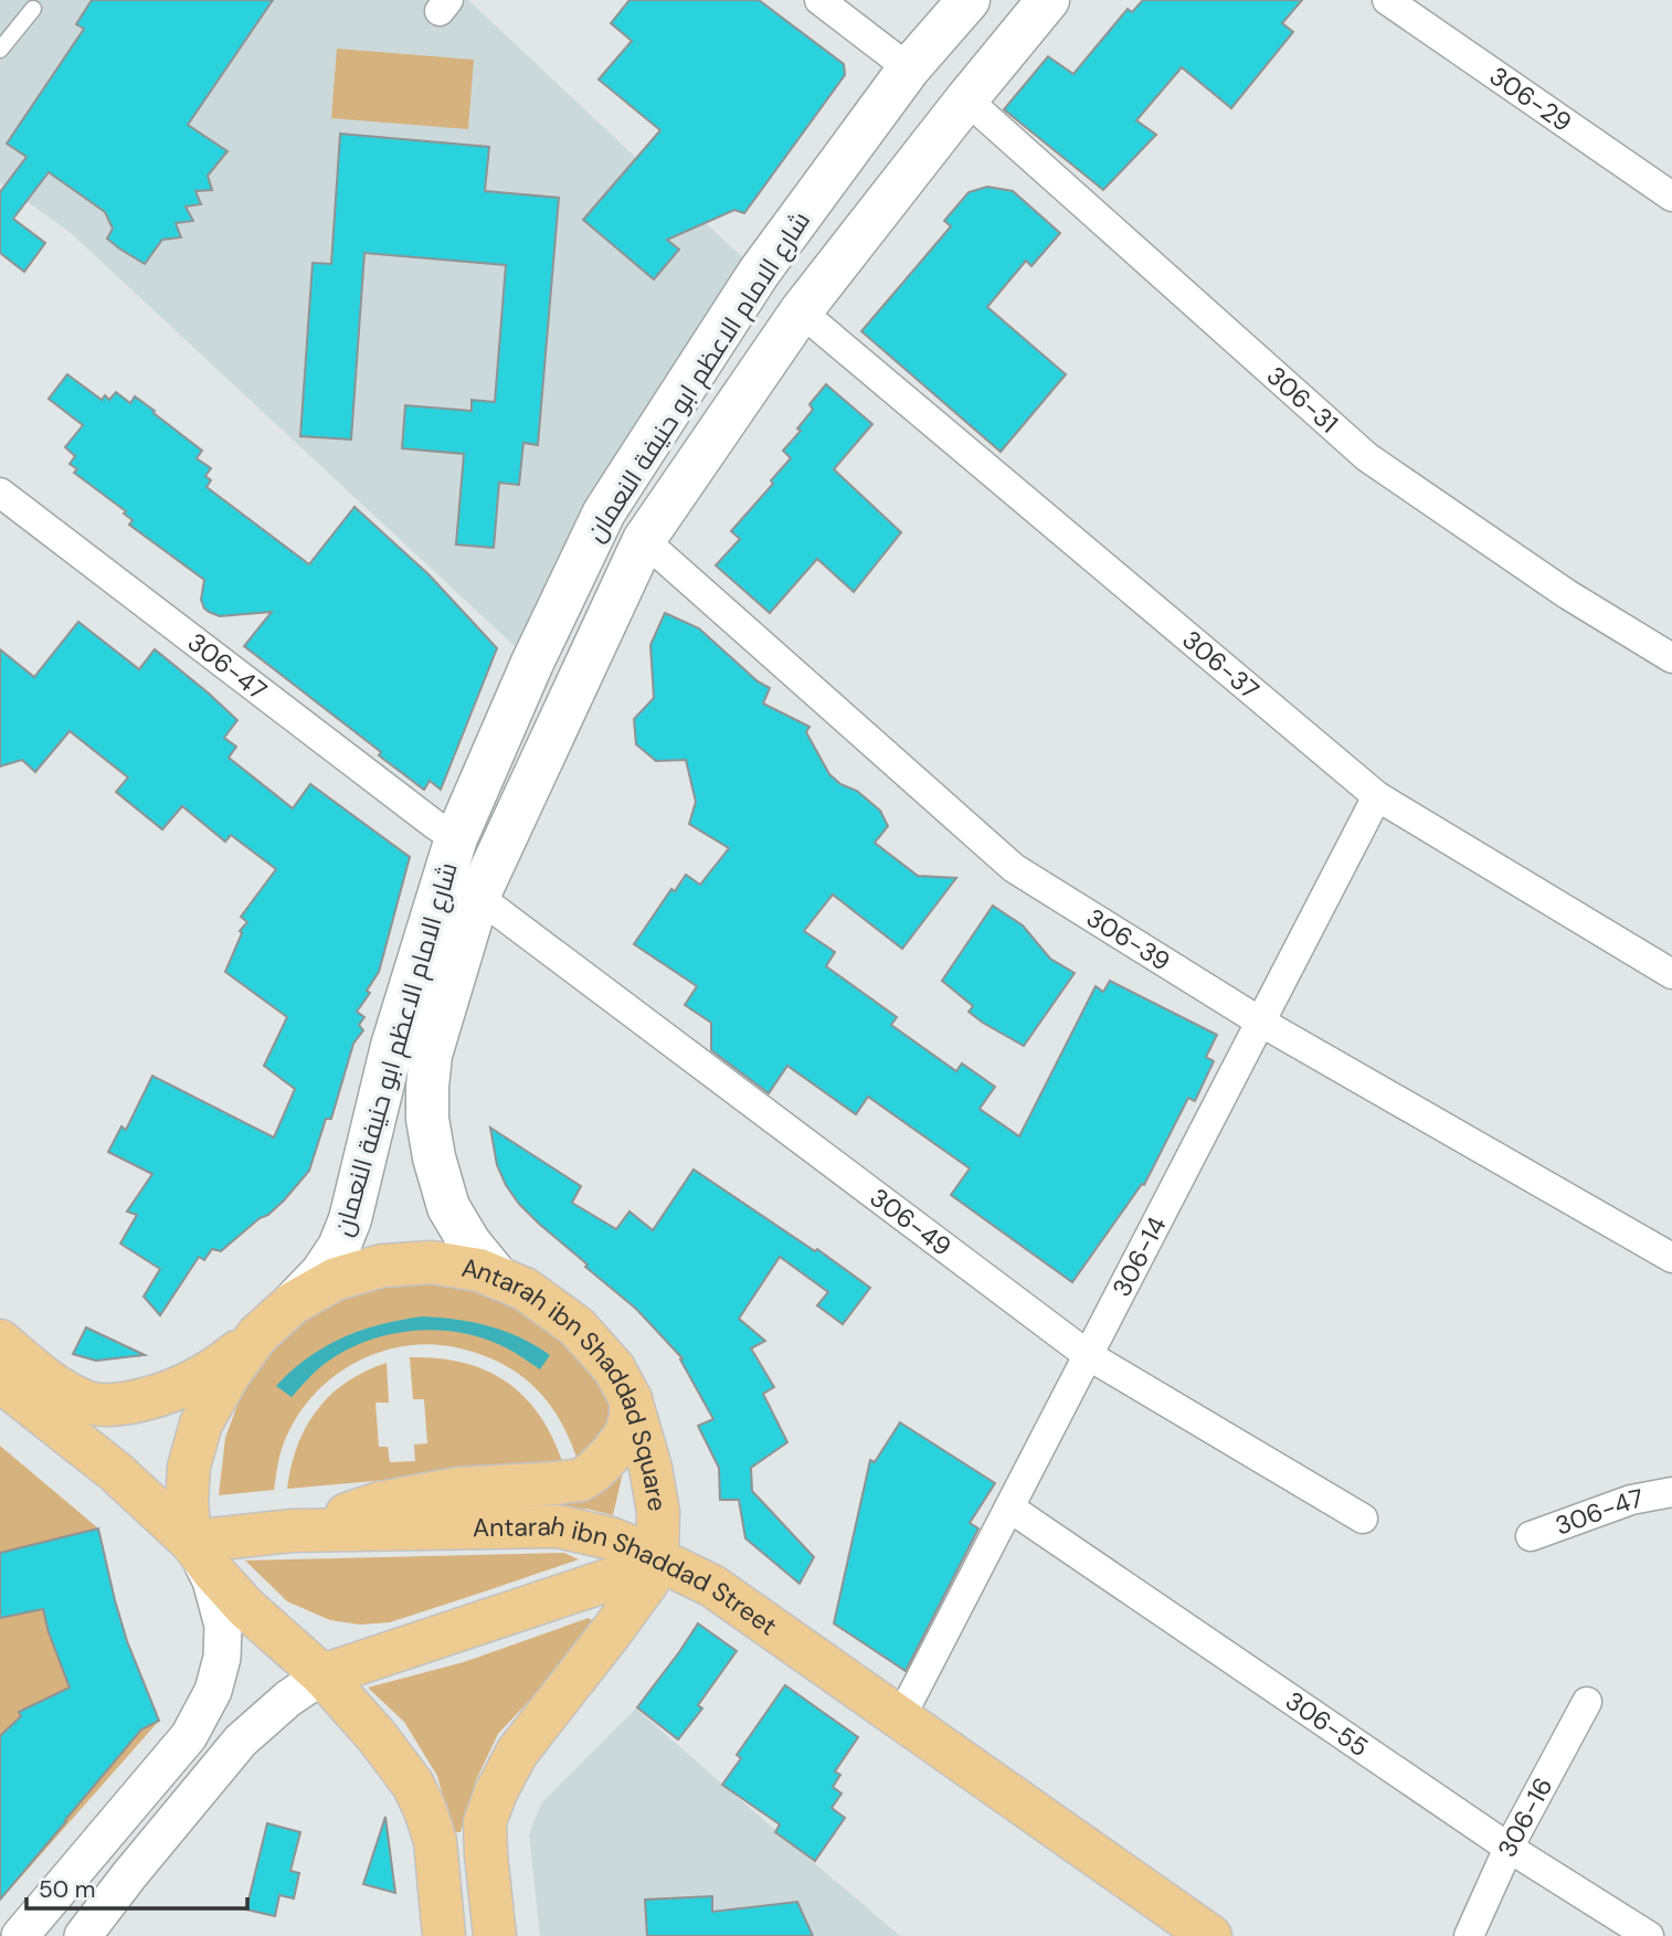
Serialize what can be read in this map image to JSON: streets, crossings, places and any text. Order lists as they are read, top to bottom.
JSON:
{
  "streets": {
    "main road": ["شارع الامام الاعظم ابو حنيفة النعمان", "Antarah ibn Shaddad Square", "Antarah ibn Shaddad Street"],
    "street": [
      "306-29",
      "306-31",
      "306-37",
      "306-47",
      "306-39",
      "306-49",
      "306-14",
      "306-55",
      "306-16"
    ]
  },
  "crossings": [
    ["شارع الامام الاعظم ابو حنيفة النعمان", "306-31"],
    ["شارع الامام الاعظم ابو حنيفة النعمان", "306-37"],
    ["شارع الامام الاعظم ابو حنيفة النعمان", "306-47"],
    ["شارع الامام الاعظم ابو حنيفة النعمان", "306-39"],
    ["شارع الامام الاعظم ابو حنيفة النعمان", "306-49"],
    ["شارع الامام الاعظم ابو حنيفة النعمان", "Antarah ibn Shaddad Square"],
    ["306-37", "306-14"],
    ["306-39", "306-14"],
    ["306-49", "306-14"],
    ["306-14", "Antarah ibn Shaddad Street"],
    ["306-14", "306-55"],
    ["Antarah ibn Shaddad Square", "Antarah ibn Shaddad Street"],
    ["306-55", "306-16"]
  ],
  "scale_bar": "50 m"
}
